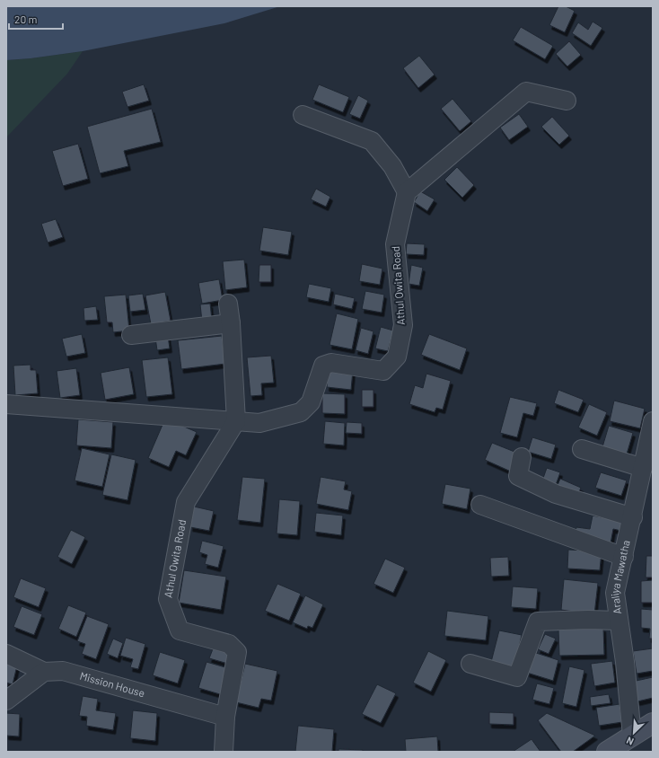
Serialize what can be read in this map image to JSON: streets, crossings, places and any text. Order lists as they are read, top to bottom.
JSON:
{
  "streets": {
    "street": ["Athul Owita Road", "Araliya Mawatha", "Mission House"]
  },
  "crossings": [
    ["Athul Owita Road", "Mission House"]
  ],
  "scale_bar": "20 m",
  "north": "bottom left"
}
